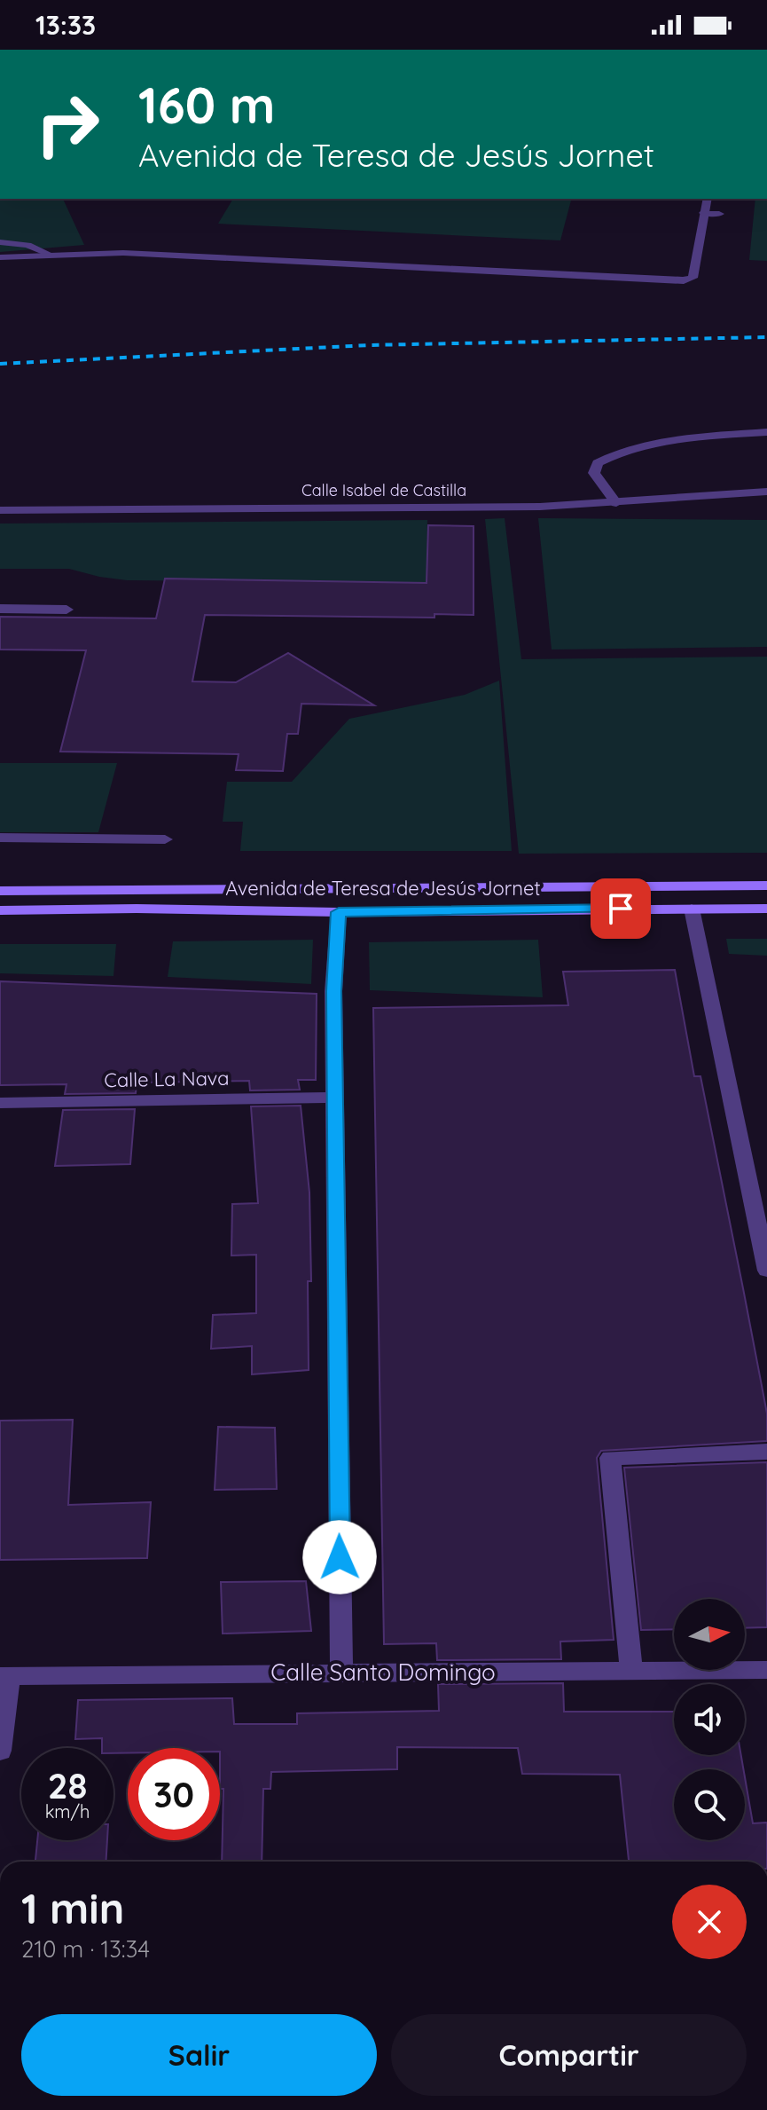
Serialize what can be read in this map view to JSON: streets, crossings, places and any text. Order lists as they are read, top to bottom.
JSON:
{
  "streets": {
    "street": [
      "Calle Isabel de Castilla",
      "Avenida de Teresa de Jesús Jornet",
      "Calle La Nava",
      "Calle Santo Domingo"
    ]
  },
  "north": "right",
  "page": {
    "status": "13:33",
    "turn": ["160 m", "Avenida de Teresa de Jesús Jornet"],
    "speed": "28 km/h",
    "limit": "30",
    "heading": ["1 min", "210 m · 13:34"],
    "buttons": ["Salir", "Compartir"]
  }
}
